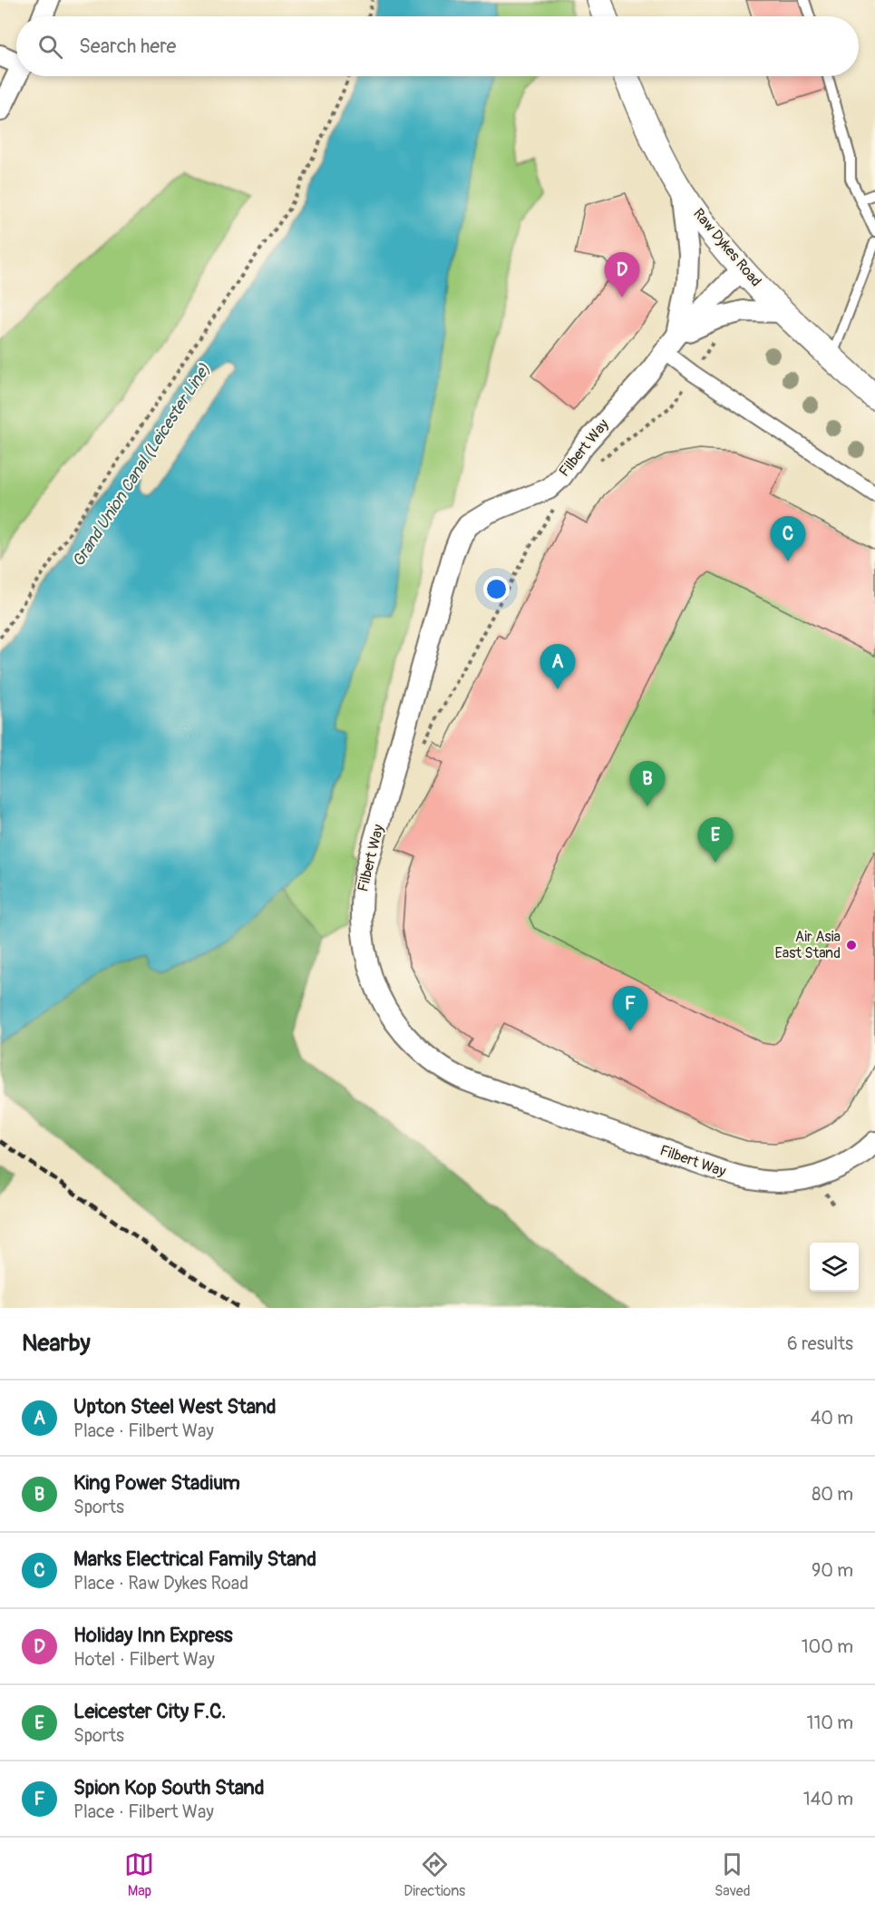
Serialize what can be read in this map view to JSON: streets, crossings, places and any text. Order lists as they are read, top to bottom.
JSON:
{
  "streets": {
    "street": ["Raw Dykes Road", "Filbert Way"]
  },
  "crossings": [
    ["Raw Dykes Road", "Filbert Way"]
  ],
  "water": ["Grand Union Canal (Leicester Line)"],
  "places": ["Air Asia East Stand"],
  "page": {
    "search": "Search here",
    "pins": [
      "D",
      "C",
      "A",
      "B",
      "E",
      "F"
    ],
    "heading": ["Nearby", "6 results"],
    "list": [
      {
        "mark": "A",
        "name": "Upton Steel West Stand",
        "note": "Place · Filbert Way",
        "value": "40 m"
      },
      {
        "mark": "B",
        "name": "King Power Stadium",
        "note": "Sports",
        "value": "80 m"
      },
      {
        "mark": "C",
        "name": "Marks Electrical Family Stand",
        "note": "Place · Raw Dykes Road",
        "value": "90 m"
      },
      {
        "mark": "D",
        "name": "Holiday Inn Express",
        "note": "Hotel · Filbert Way",
        "value": "100 m"
      },
      {
        "mark": "E",
        "name": "Leicester City F.C.",
        "note": "Sports",
        "value": "110 m"
      },
      {
        "mark": "F",
        "name": "Spion Kop South Stand",
        "note": "Place · Filbert Way",
        "value": "140 m"
      }
    ],
    "nav": ["Map", "Directions", "Saved"]
  }
}
